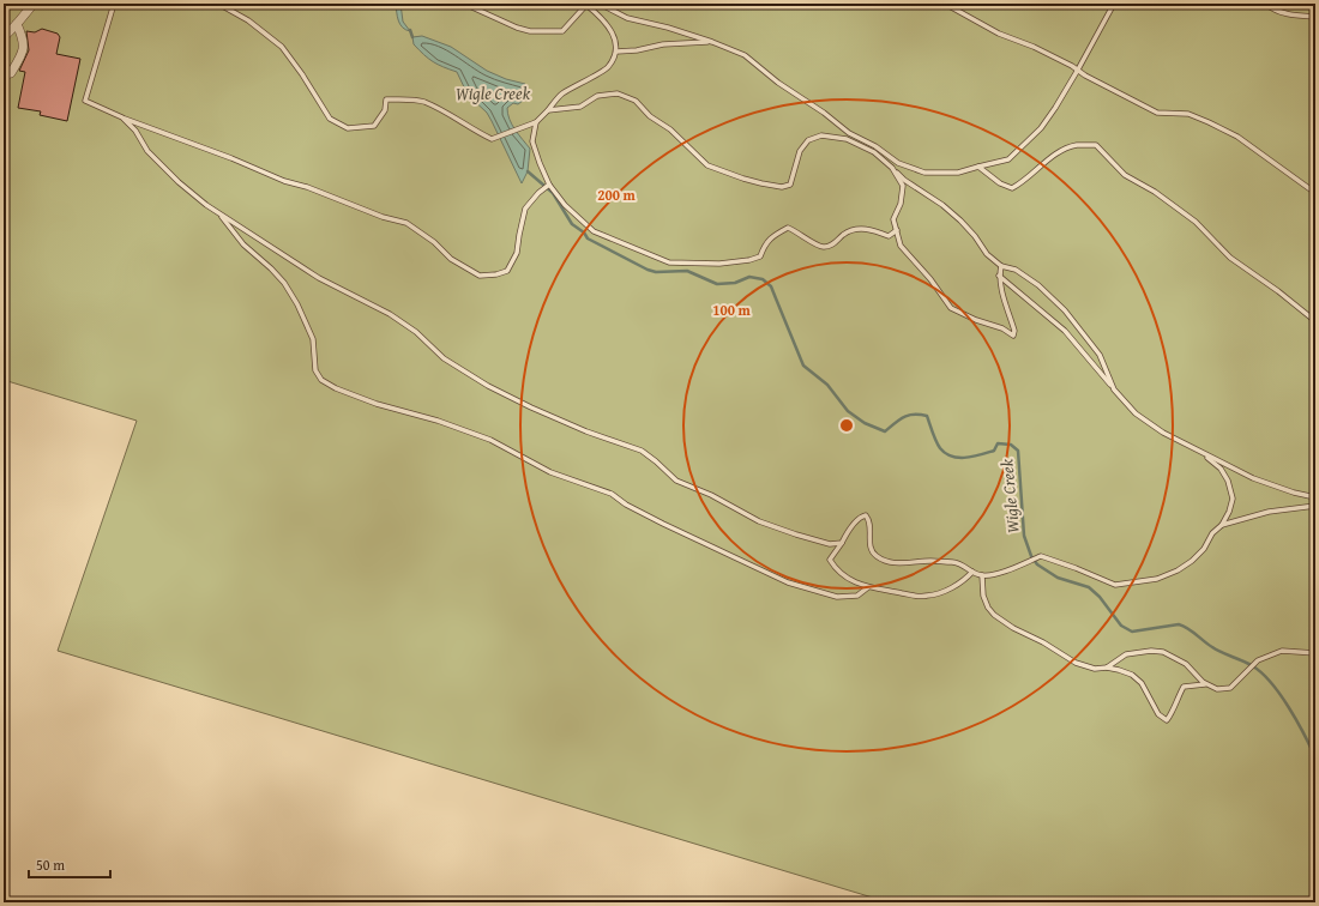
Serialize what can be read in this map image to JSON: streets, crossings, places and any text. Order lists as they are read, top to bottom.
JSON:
{
  "water": ["Wigle Creek"],
  "scale_bar": "50 m",
  "rings": ["200 m", "100 m"]
}
